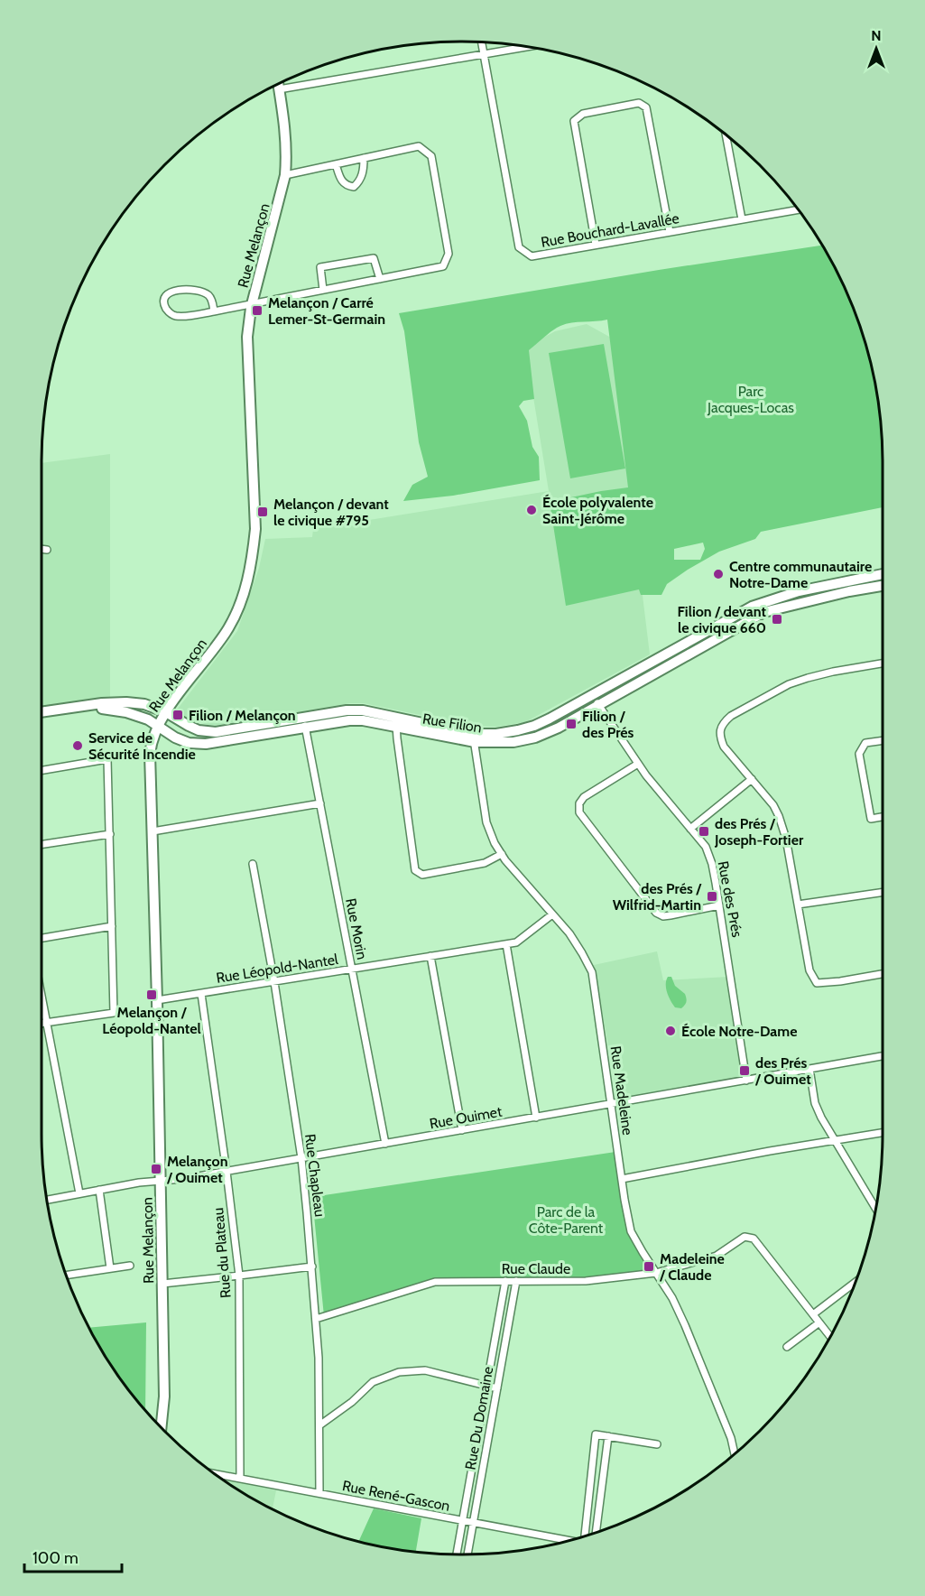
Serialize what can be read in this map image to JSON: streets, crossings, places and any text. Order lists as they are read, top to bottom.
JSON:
{
  "streets": {
    "street": [
      "Rue Bouchard-Lavallée",
      "Rue Melançon",
      "Rue Filion",
      "Rue des Prés",
      "Rue Morin",
      "Rue Léopold-Nantel",
      "Rue Madeleine",
      "Rue Ouimet",
      "Rue Chapleau",
      "Rue du Plateau",
      "Rue Claude",
      "Rue Du Domaine",
      "Rue René-Gascon"
    ]
  },
  "crossings": [
    ["Rue Melançon", "Rue Filion"],
    ["Rue Melançon", "Rue Léopold-Nantel"],
    ["Rue Melançon", "Rue Ouimet"],
    ["Rue Filion", "Rue des Prés"],
    ["Rue Filion", "Rue Morin"],
    ["Rue Filion", "Rue Madeleine"],
    ["Rue des Prés", "Rue Ouimet"],
    ["Rue Morin", "Rue Léopold-Nantel"],
    ["Rue Morin", "Rue Ouimet"],
    ["Rue Léopold-Nantel", "Rue Madeleine"],
    ["Rue Léopold-Nantel", "Rue Chapleau"],
    ["Rue Léopold-Nantel", "Rue du Plateau"],
    ["Rue Madeleine", "Rue Ouimet"],
    ["Rue Madeleine", "Rue Claude"],
    ["Rue Ouimet", "Rue Chapleau"],
    ["Rue Ouimet", "Rue du Plateau"],
    ["Rue Chapleau", "Rue Claude"],
    ["Rue Chapleau", "Rue René-Gascon"],
    ["Rue du Plateau", "Rue René-Gascon"],
    ["Rue Claude", "Rue Du Domaine"],
    ["Rue Du Domaine", "Rue René-Gascon"]
  ],
  "parks": ["Parc Jacques-Locas", "Parc de la Côte-Parent"],
  "places": {
    "transit": [
      "Melançon / Carré Lemer-St-Germain",
      "Melançon / devant le civique #795",
      "Filion / devant le civique 660",
      "Filion / Melançon",
      "Filion / des Prés",
      "des Prés / Joseph-Fortier",
      "des Prés / Wilfrid-Martin",
      "Melançon / Léopold-Nantel",
      "des Prés / Ouimet",
      "Melançon / Ouimet",
      "Madeleine / Claude"
    ],
    "other": [
      "École polyvalente Saint-Jérôme",
      "Centre communautaire Notre-Dame",
      "Service de Sécurité Incendie",
      "École Notre-Dame"
    ]
  },
  "scale_bar": "100 m",
  "north": "top"
}
